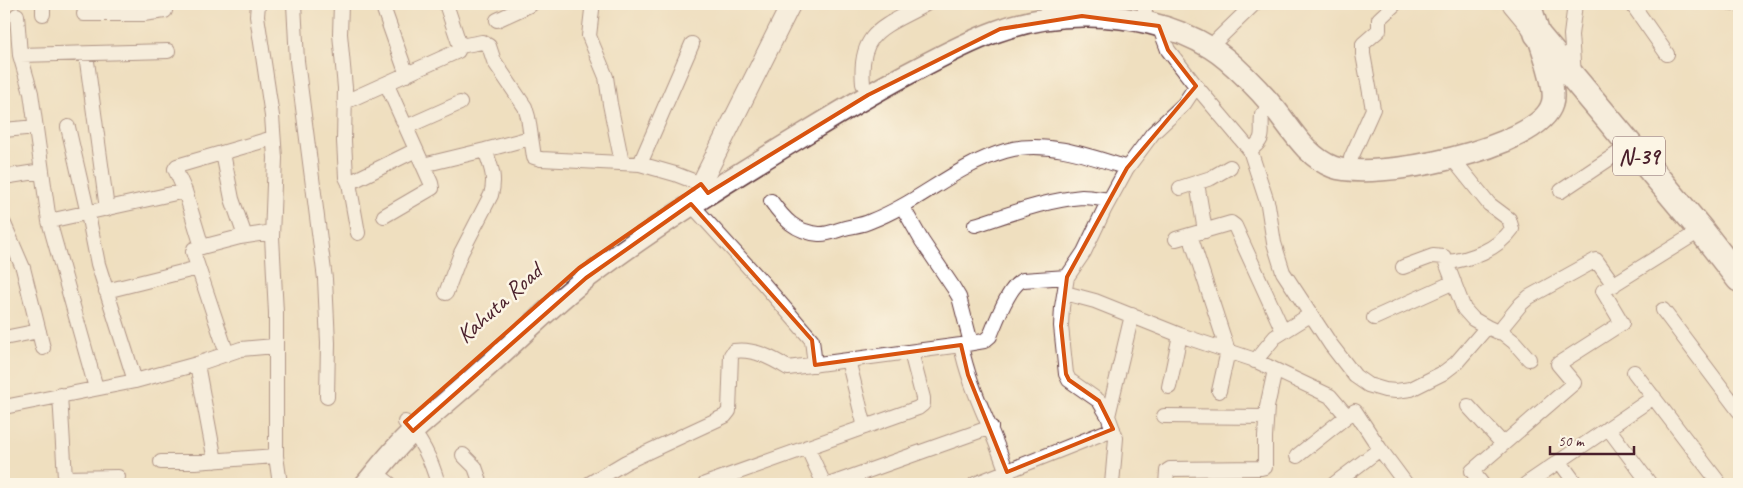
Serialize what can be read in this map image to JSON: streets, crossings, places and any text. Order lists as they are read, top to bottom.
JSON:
{
  "streets": {
    "highway": ["N-39"],
    "main road": ["Kahuta Road"]
  },
  "scale_bar": "50 m"
}
